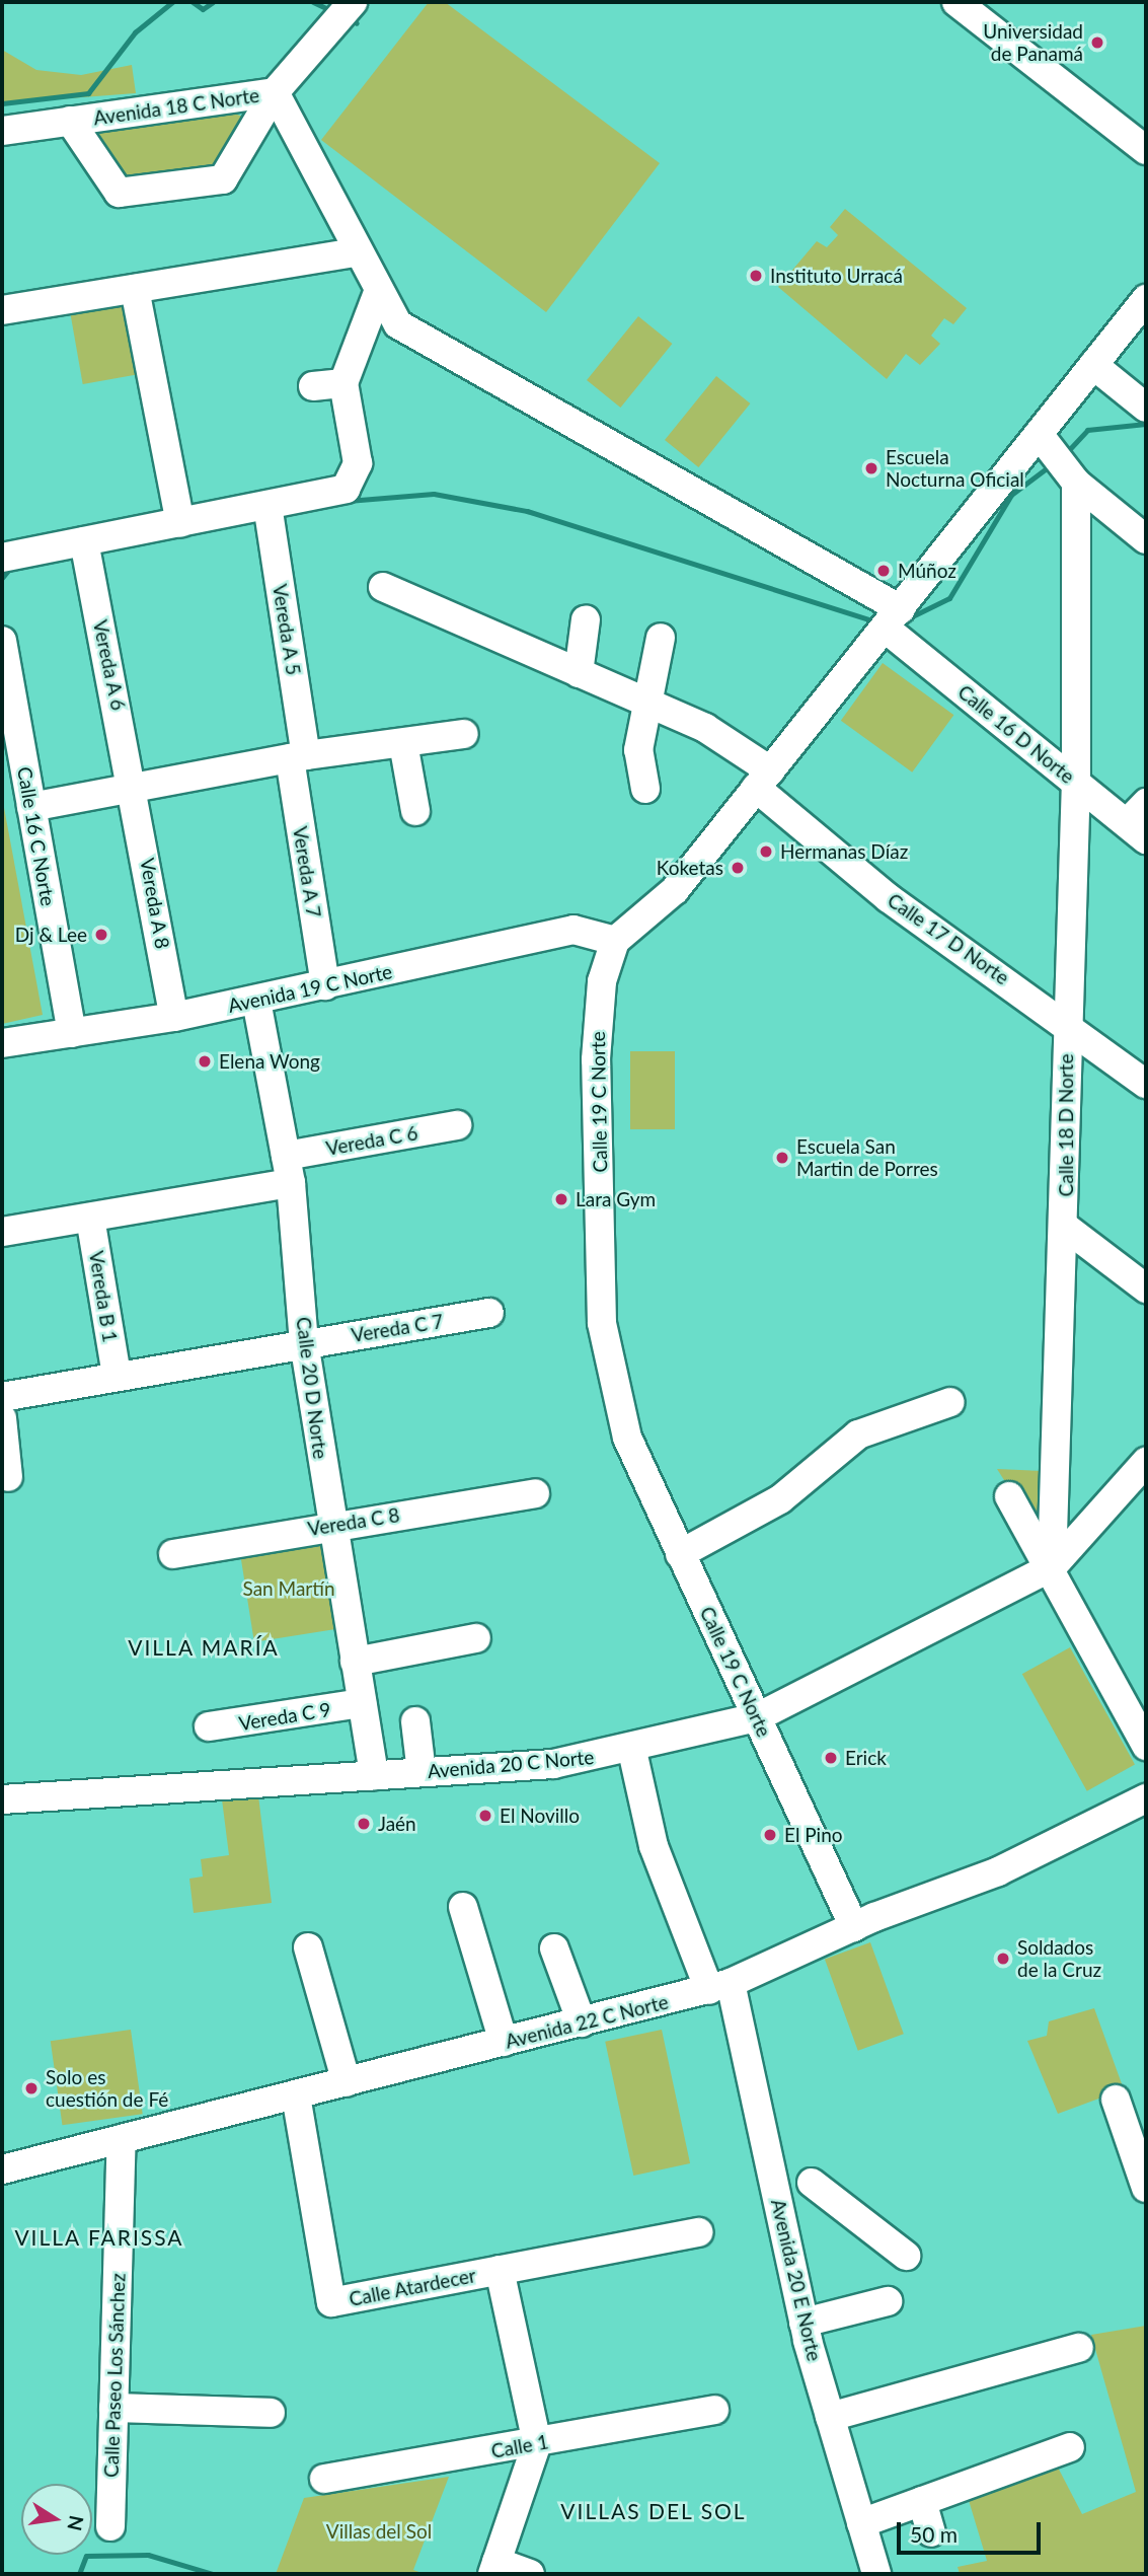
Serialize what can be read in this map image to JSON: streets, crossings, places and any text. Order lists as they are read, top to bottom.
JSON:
{
  "streets": {
    "street": [
      "Avenida 18 C Norte",
      "Vereda A 5",
      "Vereda A 6",
      "Calle 16 D Norte",
      "Calle 16 C Norte",
      "Vereda A 7",
      "Vereda A 8",
      "Calle 17 D Norte",
      "Avenida 19 C Norte",
      "Calle 19 C Norte",
      "Calle 18 D Norte",
      "Vereda C 6",
      "Vereda B 1",
      "Vereda C 7",
      "Calle 20 D Norte",
      "Vereda C 8",
      "Vereda C 9",
      "Avenida 20 C Norte",
      "Avenida 22 C Norte",
      "Avenida 20 E Norte",
      "Calle Atardecer",
      "Calle Paseo Los Sánchez",
      "Calle 1"
    ]
  },
  "crossings": [
    ["Avenida 18 C Norte", "Calle 16 D Norte"],
    ["Vereda A 5", "Vereda A 7"],
    ["Vereda A 6", "Vereda A 8"],
    ["Calle 16 D Norte", "Calle 18 D Norte"],
    ["Calle 16 C Norte", "Avenida 19 C Norte"],
    ["Vereda A 7", "Avenida 19 C Norte"],
    ["Vereda A 8", "Avenida 19 C Norte"],
    ["Calle 17 D Norte", "Calle 18 D Norte"],
    ["Avenida 19 C Norte", "Calle 19 C Norte"],
    ["Avenida 19 C Norte", "Calle 20 D Norte"],
    ["Calle 19 C Norte", "Avenida 20 C Norte"],
    ["Calle 19 C Norte", "Avenida 22 C Norte"],
    ["Calle 18 D Norte", "Avenida 20 C Norte"],
    ["Vereda C 6", "Calle 20 D Norte"],
    ["Vereda B 1", "Vereda C 7"],
    ["Vereda C 7", "Calle 20 D Norte"],
    ["Calle 20 D Norte", "Vereda C 8"],
    ["Calle 20 D Norte", "Vereda C 9"],
    ["Calle 20 D Norte", "Avenida 20 C Norte"],
    ["Avenida 20 C Norte", "Avenida 20 E Norte"],
    ["Avenida 22 C Norte", "Avenida 20 E Norte"],
    ["Avenida 22 C Norte", "Calle Atardecer"],
    ["Avenida 22 C Norte", "Calle Paseo Los Sánchez"]
  ],
  "districts": ["VILLA MARÍA", "VILLA FARISSA", "VILLAS DEL SOL"],
  "parks": ["San Martín", "Villas del Sol"],
  "places": [
    "Universidad de Panamá",
    "Instituto Urracá",
    "Escuela Nocturna Oficial",
    "Múñoz",
    "Hermanas Díaz",
    "Koketas",
    "Dj & Lee",
    "Elena Wong",
    "Escuela San Martin de Porres",
    "Lara Gym",
    "Erick",
    "El Novillo",
    "Jaén",
    "El Pino",
    "Soldados de la Cruz",
    "Solo es cuestión de Fé"
  ],
  "scale_bar": "50 m",
  "north": "right"
}
